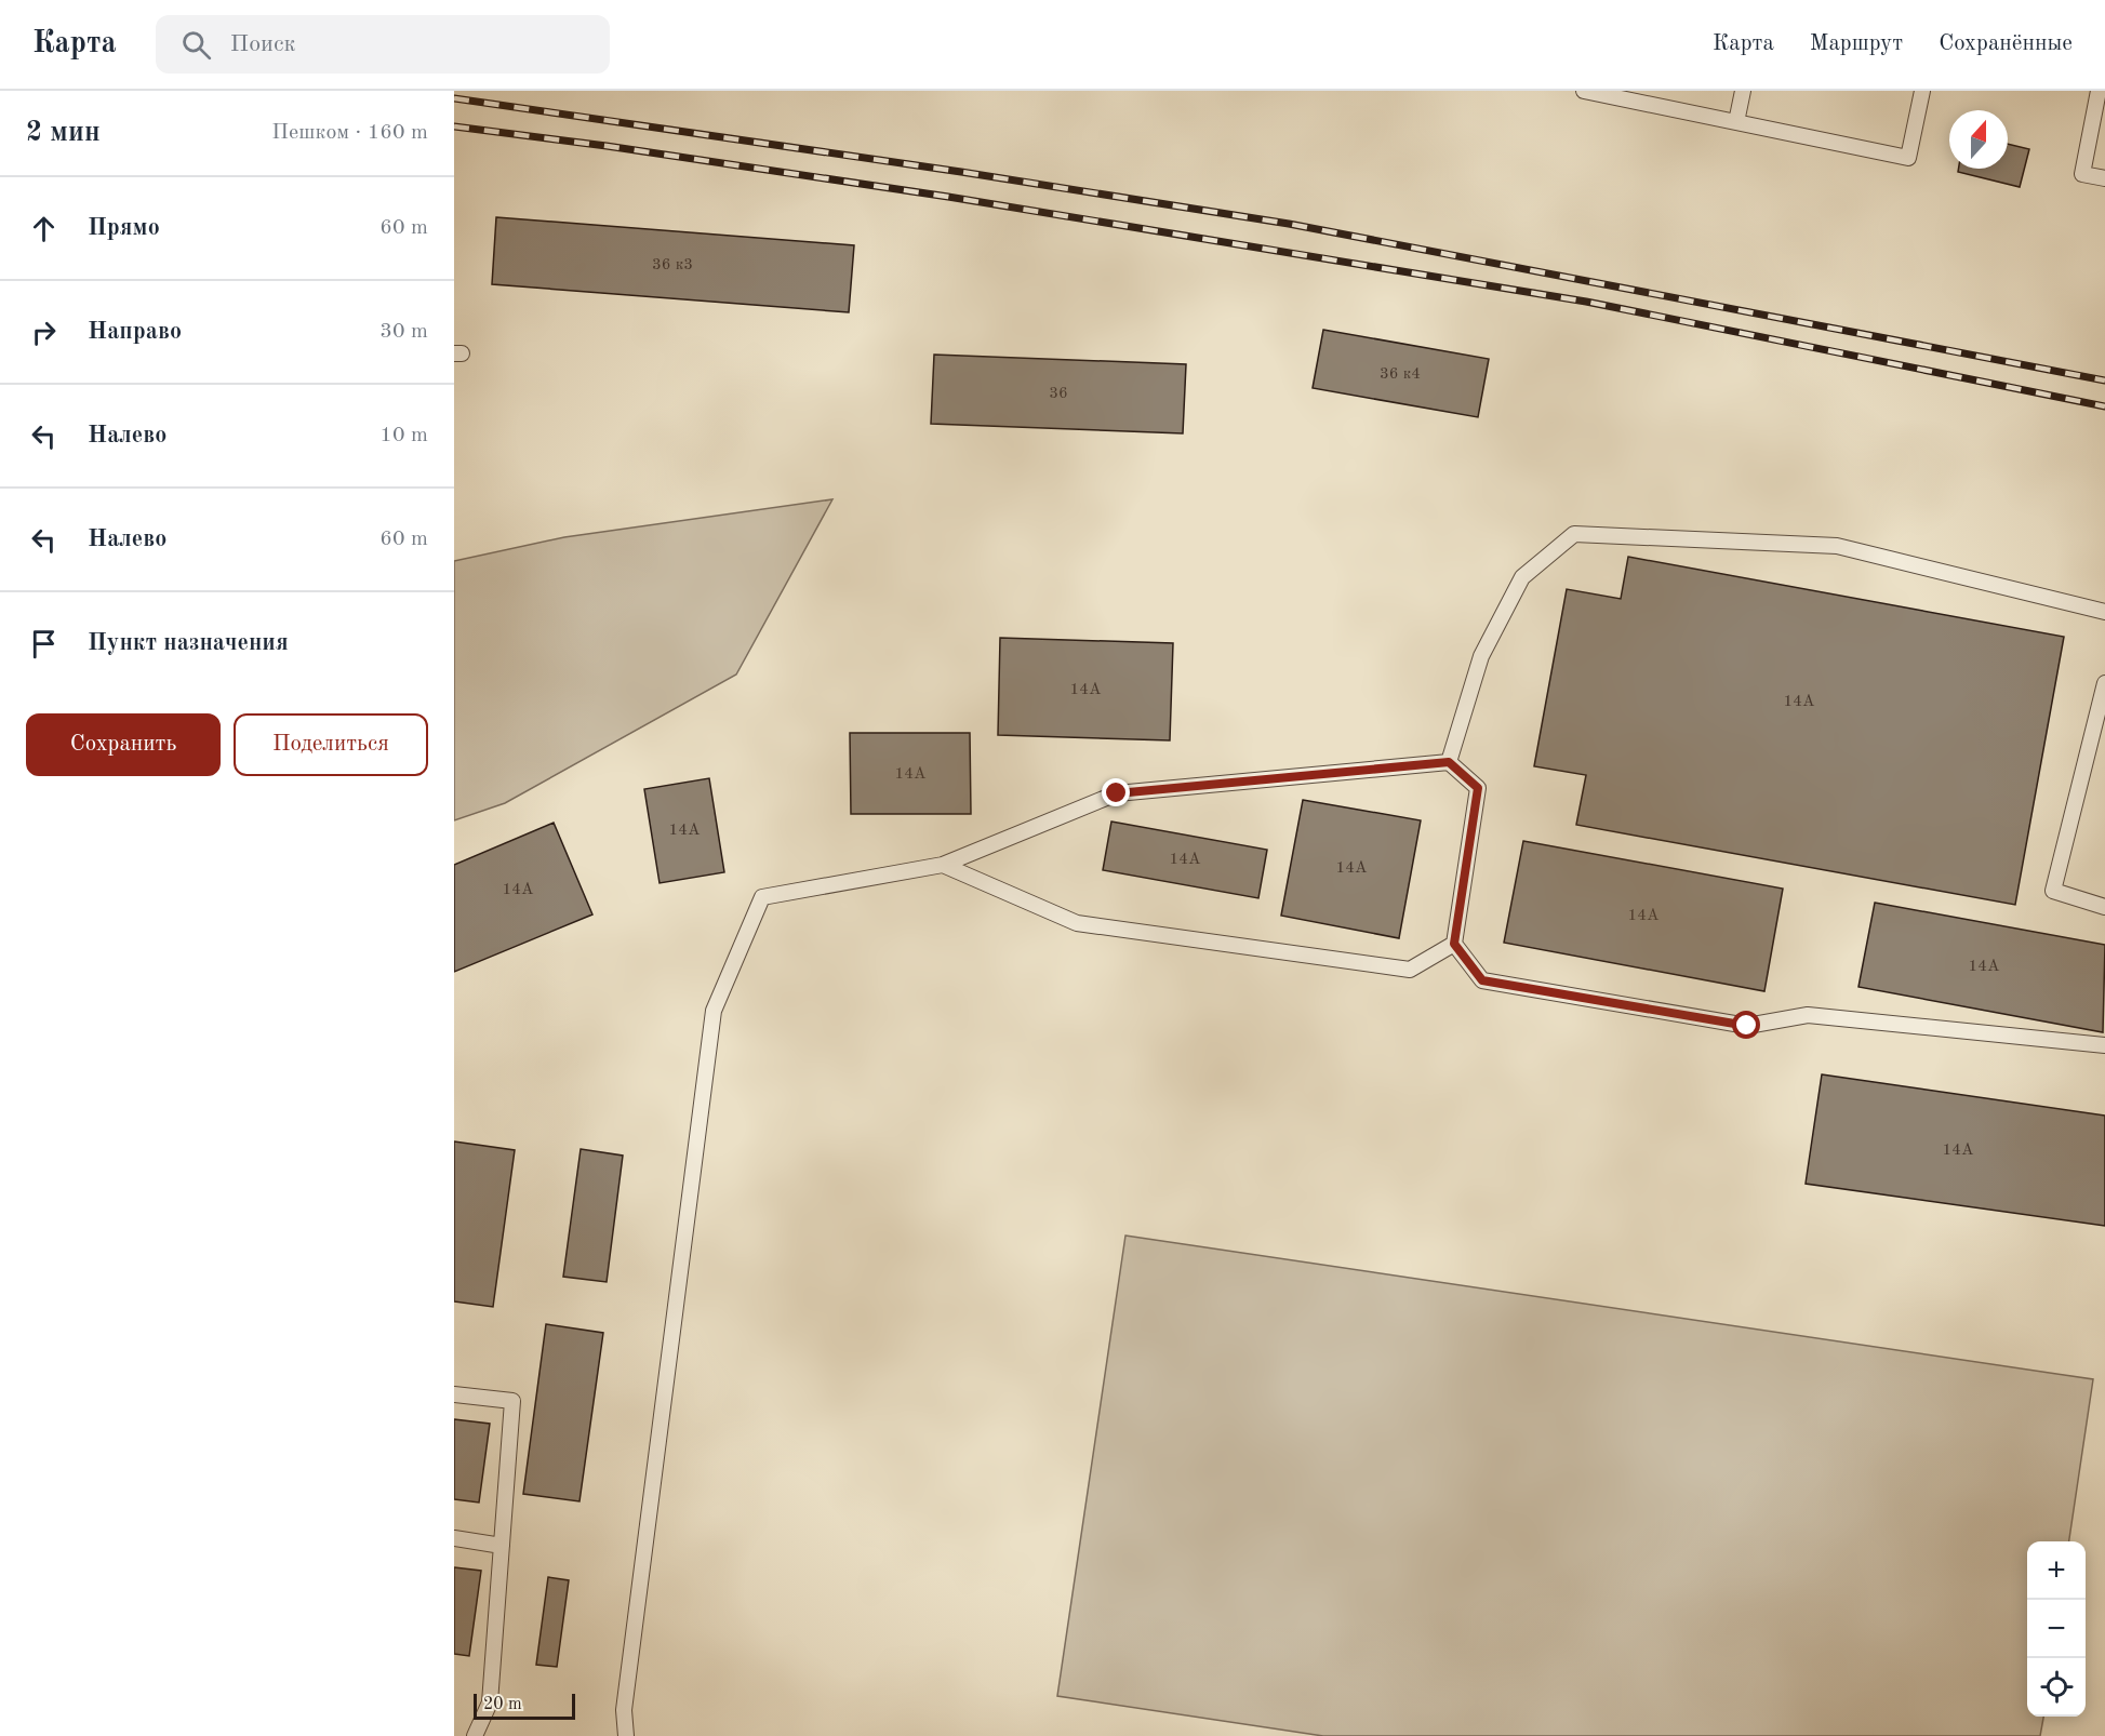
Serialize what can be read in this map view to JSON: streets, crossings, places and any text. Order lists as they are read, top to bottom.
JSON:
{
  "house_numbers": [
    "36 к3",
    "36 к4",
    "36",
    "14А",
    "14А",
    "14А",
    "14А",
    "14А",
    "14А",
    "14А",
    "14А",
    "14А",
    "14А"
  ],
  "scale_bar": "20 m",
  "north": "top",
  "page": {
    "header": "Карта",
    "search": "Поиск",
    "nav": ["Карта", "Маршрут", "Сохранённые"],
    "heading": ["2 мин", "Пешком · 160 m"],
    "list": [
      ["Прямо", "60 m"],
      ["Направо", "30 m"],
      ["Налево", "10 m"],
      ["Налево", "60 m"],
      "Пункт назначения"
    ],
    "buttons": ["Сохранить", "Поделиться"],
    "map_buttons": ["+", "−"],
    "scale": "20 m"
  }
}
